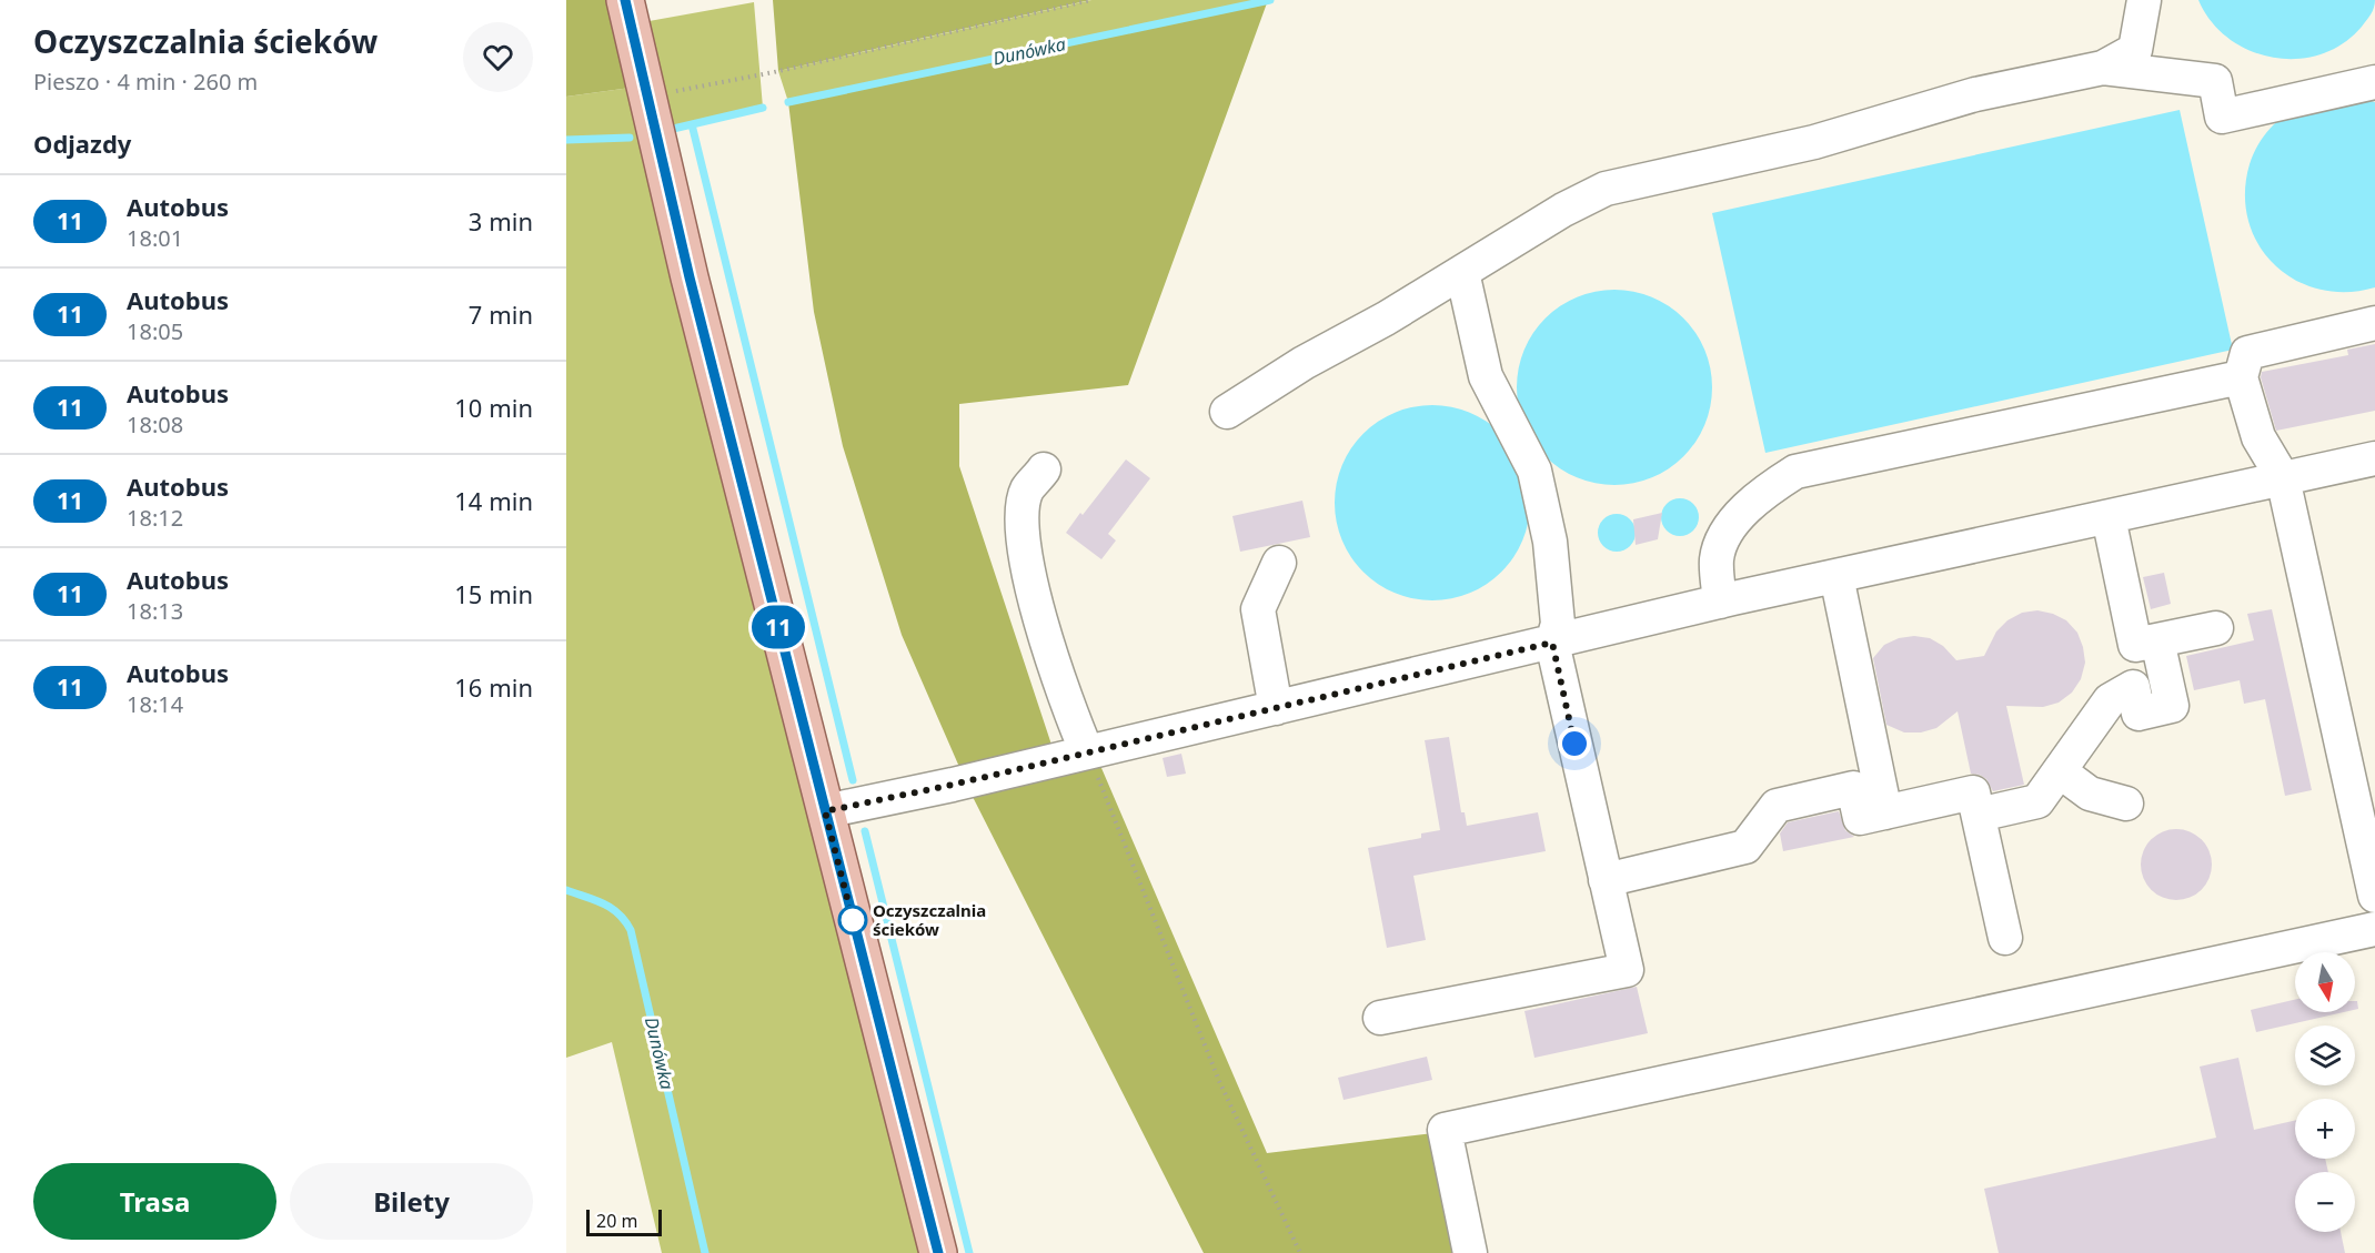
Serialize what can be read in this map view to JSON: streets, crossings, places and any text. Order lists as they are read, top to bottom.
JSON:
{
  "water": ["Dunówka"],
  "places": ["Oczyszczalnia ścieków"],
  "lines": ["bus line 11"],
  "scale_bar": "20 m",
  "north": "bottom",
  "page": {
    "heading": [
      ["Oczyszczalnia ścieków", "Pieszo · 4 min · 260 m"],
      "Odjazdy"
    ],
    "on_map": "11",
    "list": [
      {
        "mark": "11",
        "name": "Autobus",
        "note": "18:01",
        "value": "3 min"
      },
      {
        "mark": "11",
        "name": "Autobus",
        "note": "18:05",
        "value": "7 min"
      },
      {
        "mark": "11",
        "name": "Autobus",
        "note": "18:08",
        "value": "10 min"
      },
      {
        "mark": "11",
        "name": "Autobus",
        "note": "18:12",
        "value": "14 min"
      },
      {
        "mark": "11",
        "name": "Autobus",
        "note": "18:13",
        "value": "15 min"
      },
      {
        "mark": "11",
        "name": "Autobus",
        "note": "18:14",
        "value": "16 min"
      }
    ],
    "map_buttons": ["+", "−"],
    "buttons": ["Trasa", "Bilety"],
    "scale": "20 m"
  }
}
